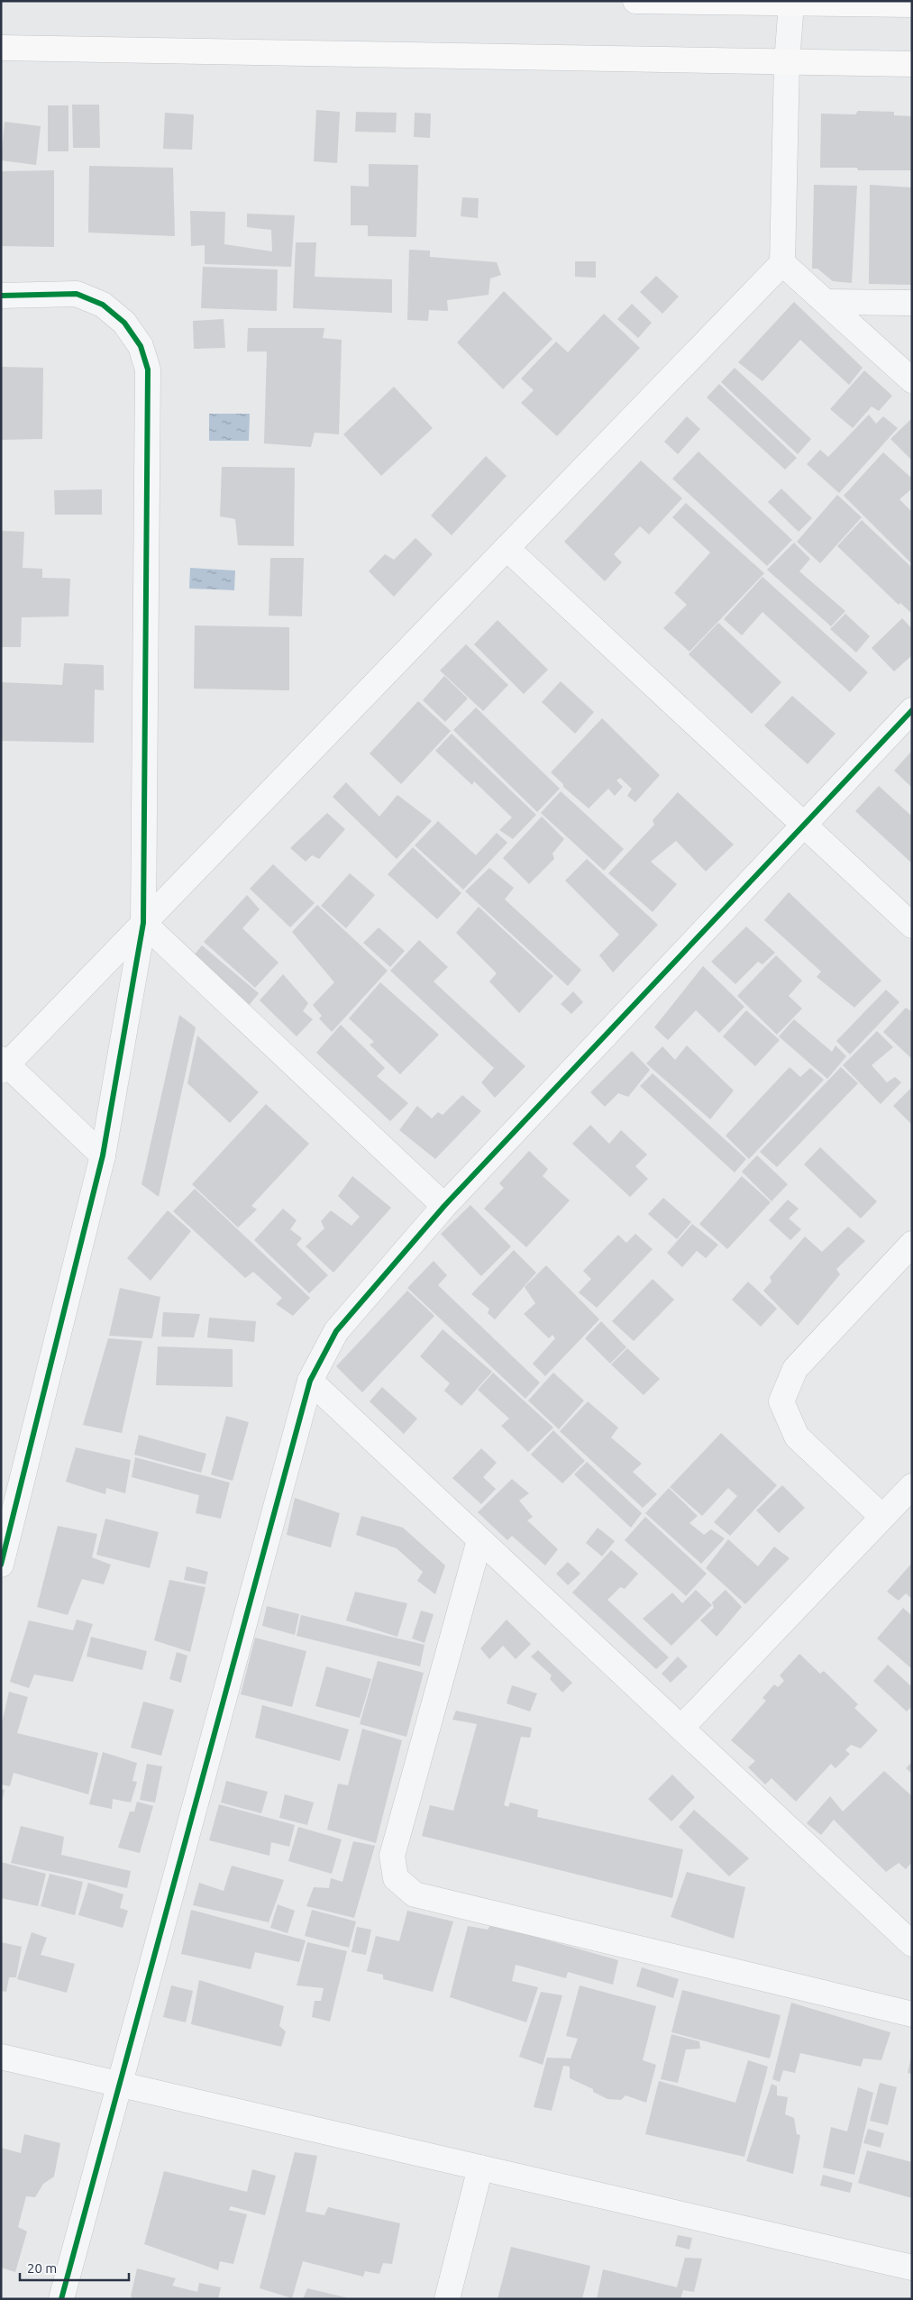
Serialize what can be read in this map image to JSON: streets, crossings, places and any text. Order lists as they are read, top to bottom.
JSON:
{
  "scale_bar": "20 m"
}
